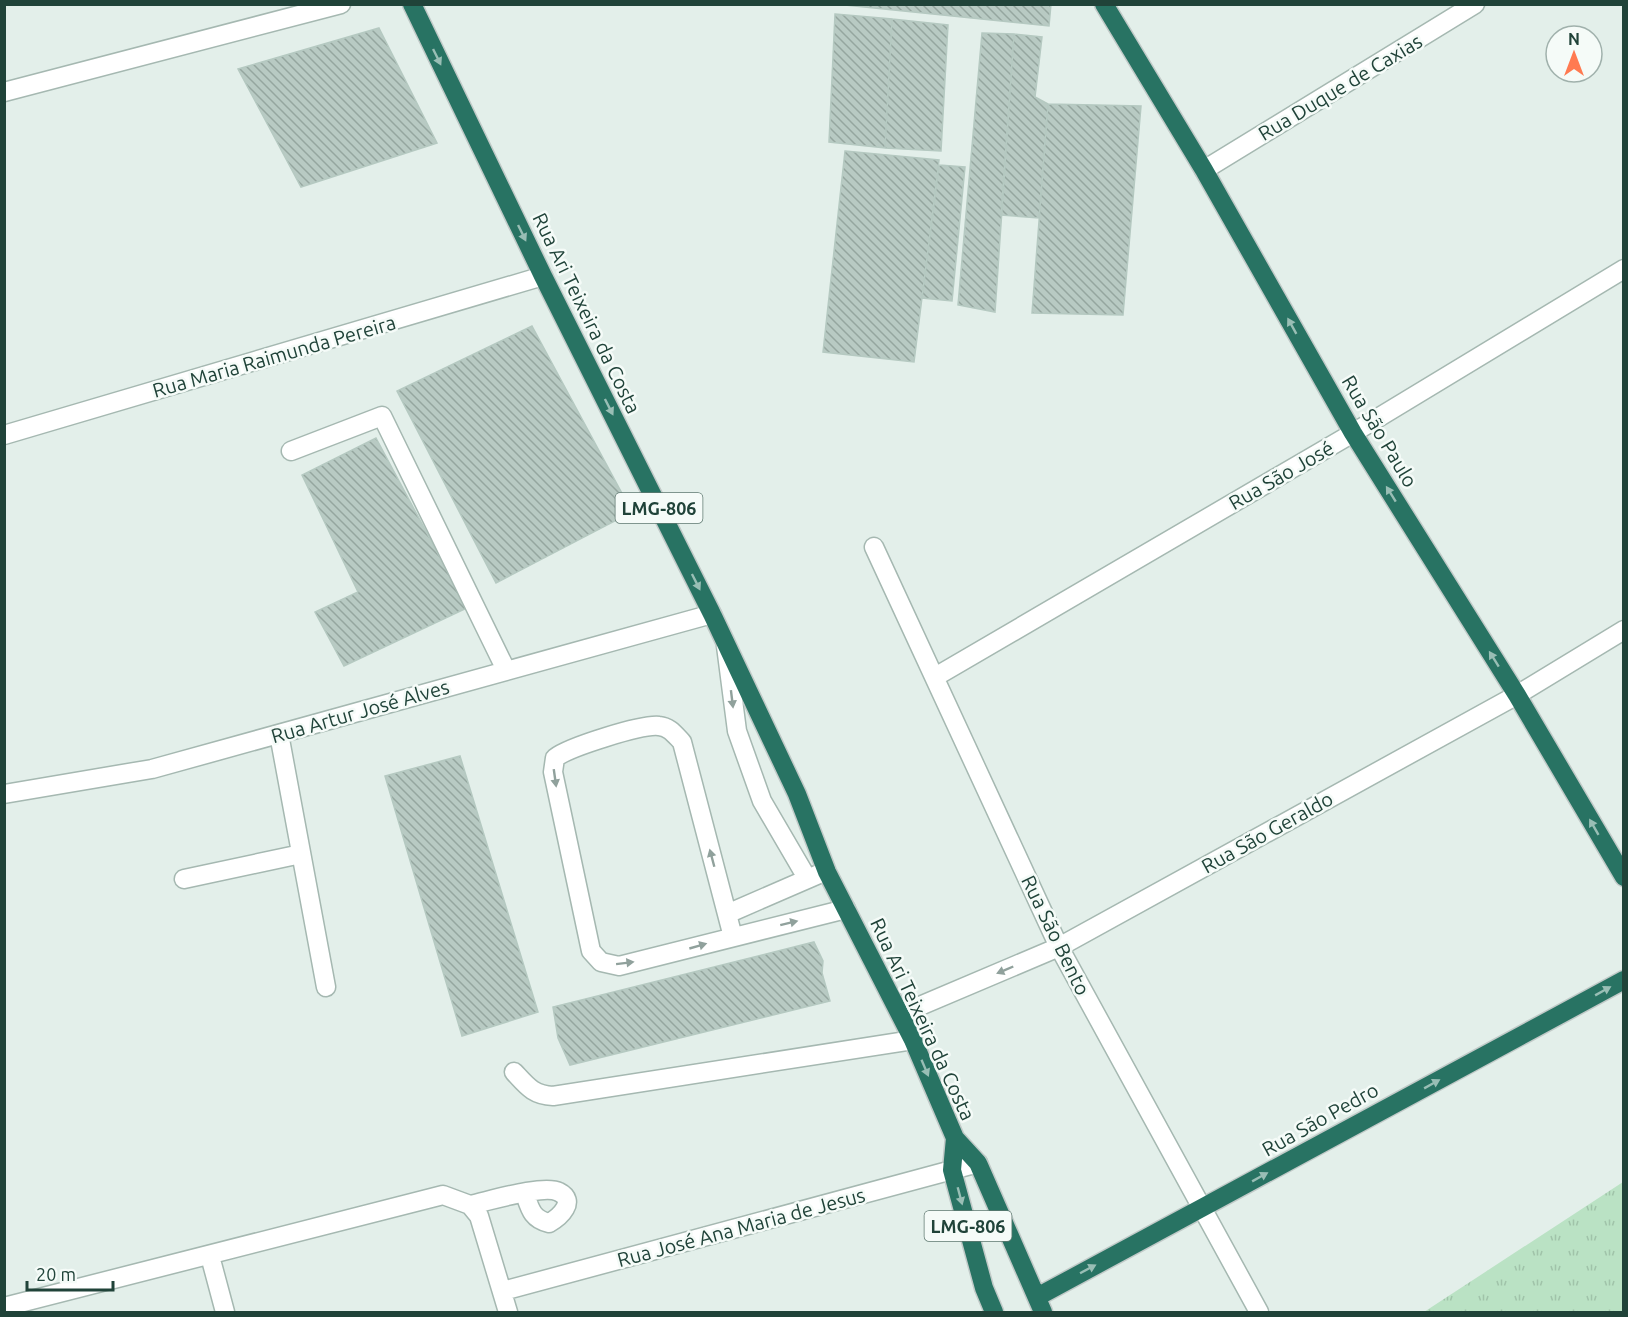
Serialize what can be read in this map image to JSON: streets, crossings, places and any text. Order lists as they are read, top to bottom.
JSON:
{
  "streets": {
    "highway": [
      "Rua Ari Teixeira da Costa",
      "Rua São Paulo",
      "LMG-806",
      "Rua São Pedro"
    ],
    "street": [
      "Rua Duque de Caxias",
      "Rua Maria Raimunda Pereira",
      "Rua São José",
      "Rua Artur José Alves",
      "Rua São Geraldo",
      "Rua São Bento",
      "Rua José Ana Maria de Jesus"
    ]
  },
  "crossings": [
    ["Rua Duque de Caxias", "Rua São Paulo"],
    ["Rua Ari Teixeira da Costa", "Rua Maria Raimunda Pereira"],
    ["Rua Ari Teixeira da Costa", "LMG-806"],
    ["Rua Ari Teixeira da Costa", "Rua Artur José Alves"],
    ["Rua Ari Teixeira da Costa", "Rua São Geraldo"],
    ["Rua Ari Teixeira da Costa", "Rua São Pedro"],
    ["Rua Ari Teixeira da Costa", "Rua José Ana Maria de Jesus"],
    ["Rua São Paulo", "Rua São José"],
    ["Rua São Paulo", "Rua São Geraldo"],
    ["Rua São José", "Rua São Bento"],
    ["LMG-806", "Rua José Ana Maria de Jesus"],
    ["Rua São Geraldo", "Rua São Bento"],
    ["Rua São Bento", "Rua São Pedro"]
  ],
  "one_way": ["Rua Ari Teixeira da Costa", "Rua São Paulo", "Rua São Pedro"],
  "scale_bar": "20 m",
  "north": "top"
}
